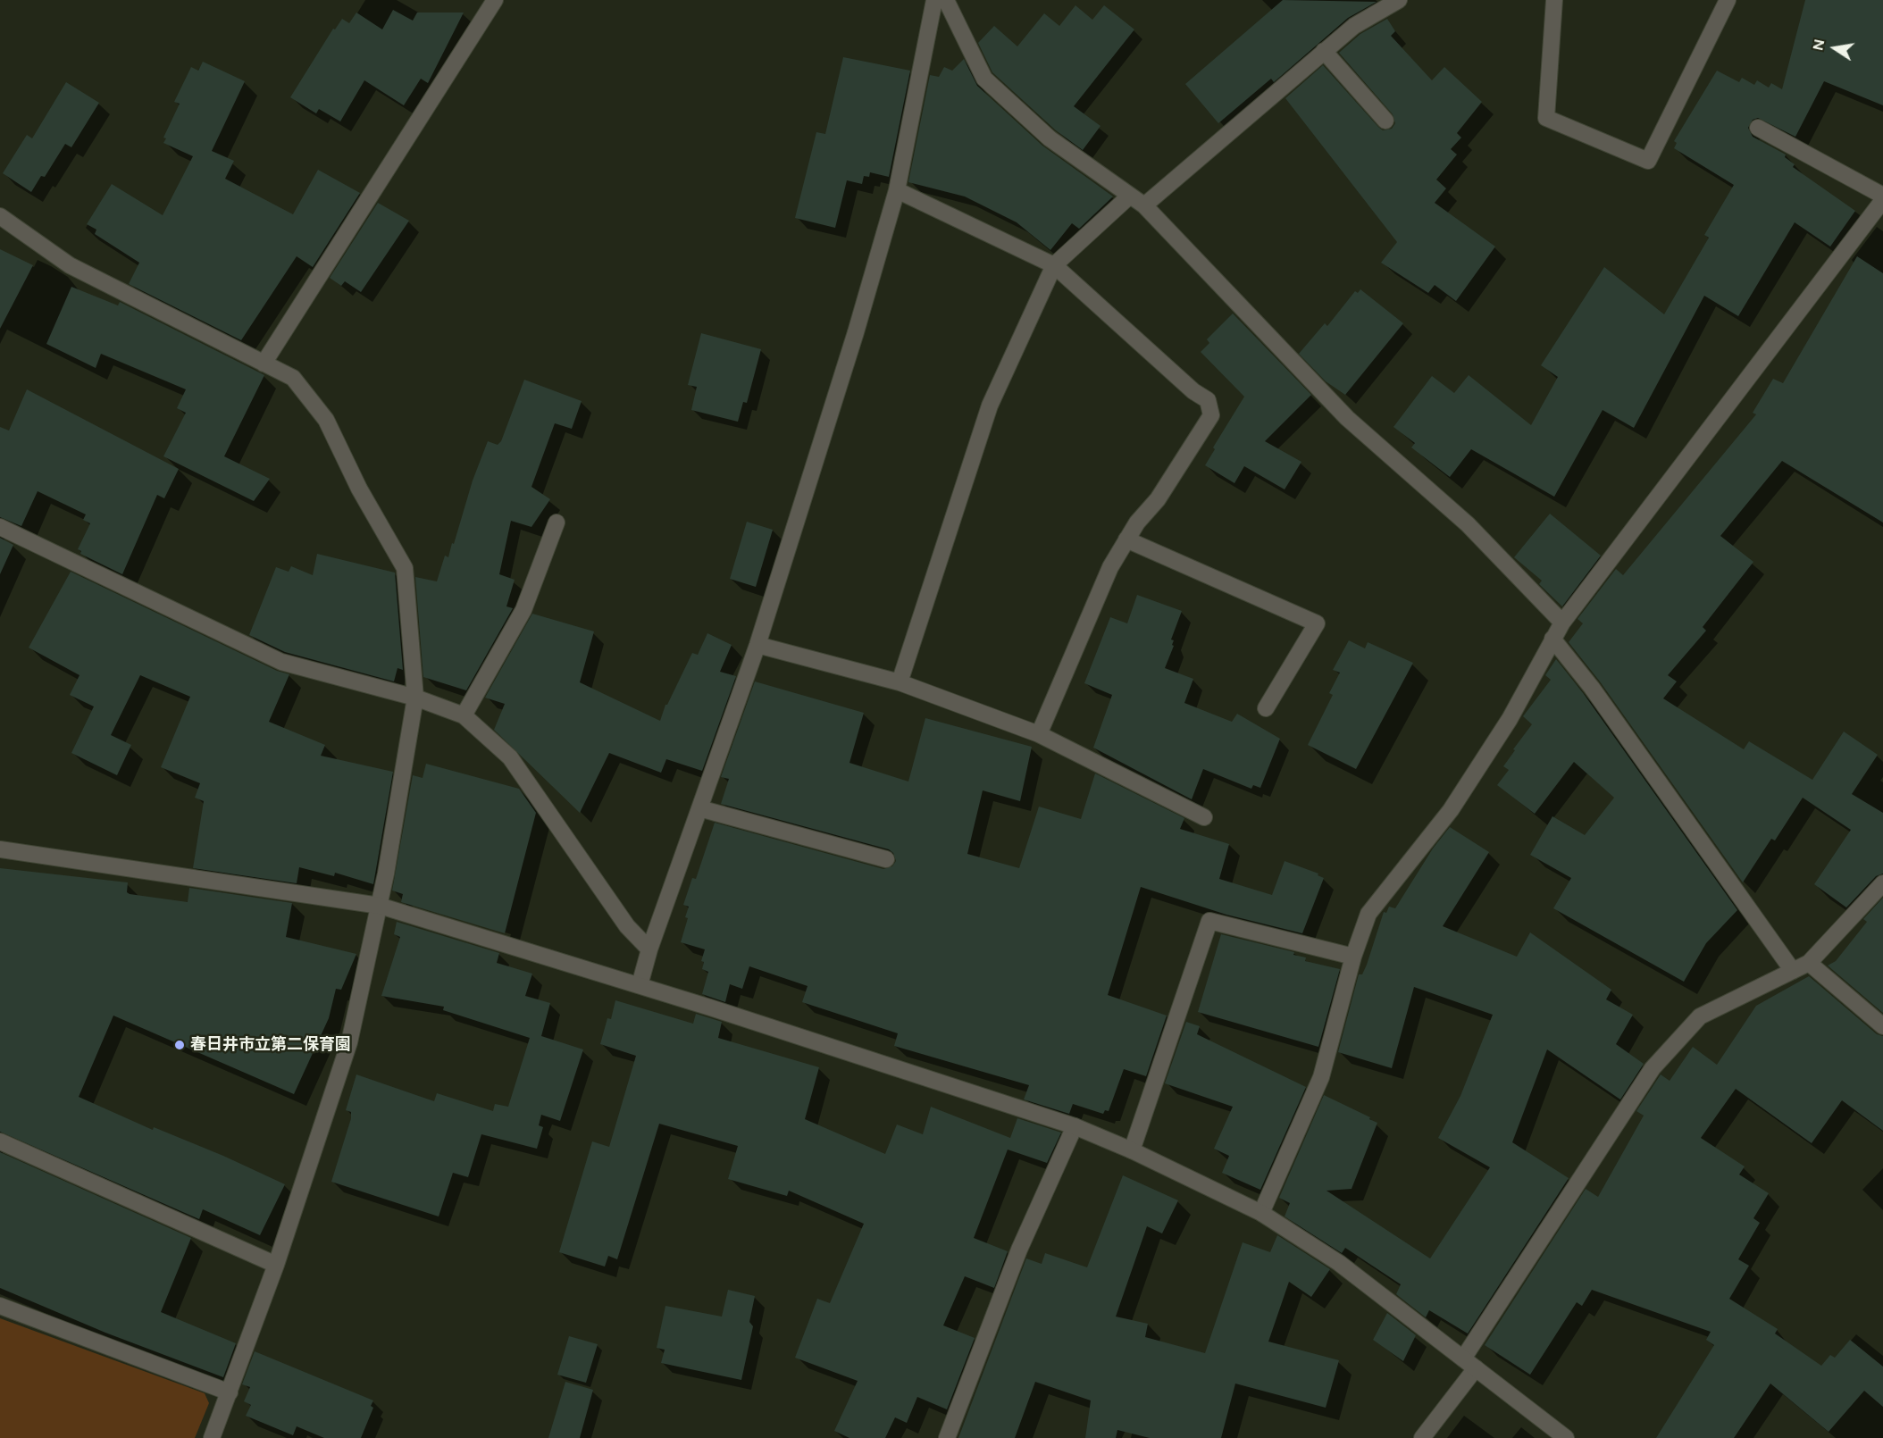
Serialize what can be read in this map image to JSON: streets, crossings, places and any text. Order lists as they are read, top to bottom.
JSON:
{
  "places": ["春日井市立第二保育園"],
  "north": "left"
}
